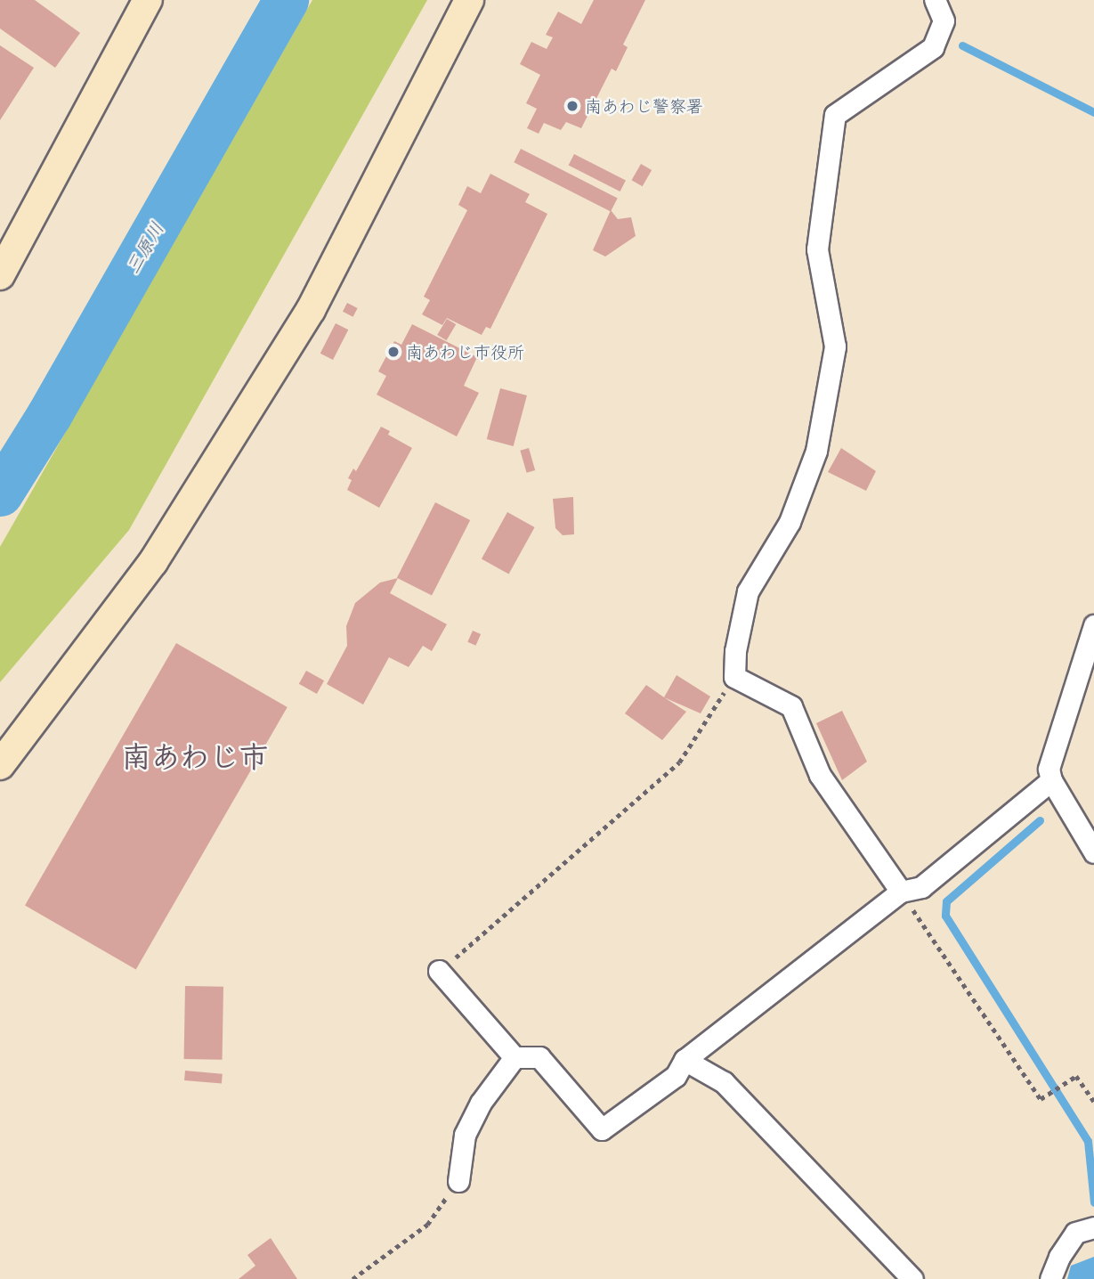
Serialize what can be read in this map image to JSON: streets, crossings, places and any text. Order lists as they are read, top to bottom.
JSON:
{
  "districts": ["南あわじ市"],
  "water": ["三原川"],
  "places": ["南あわじ警察署", "南あわじ市役所"]
}
